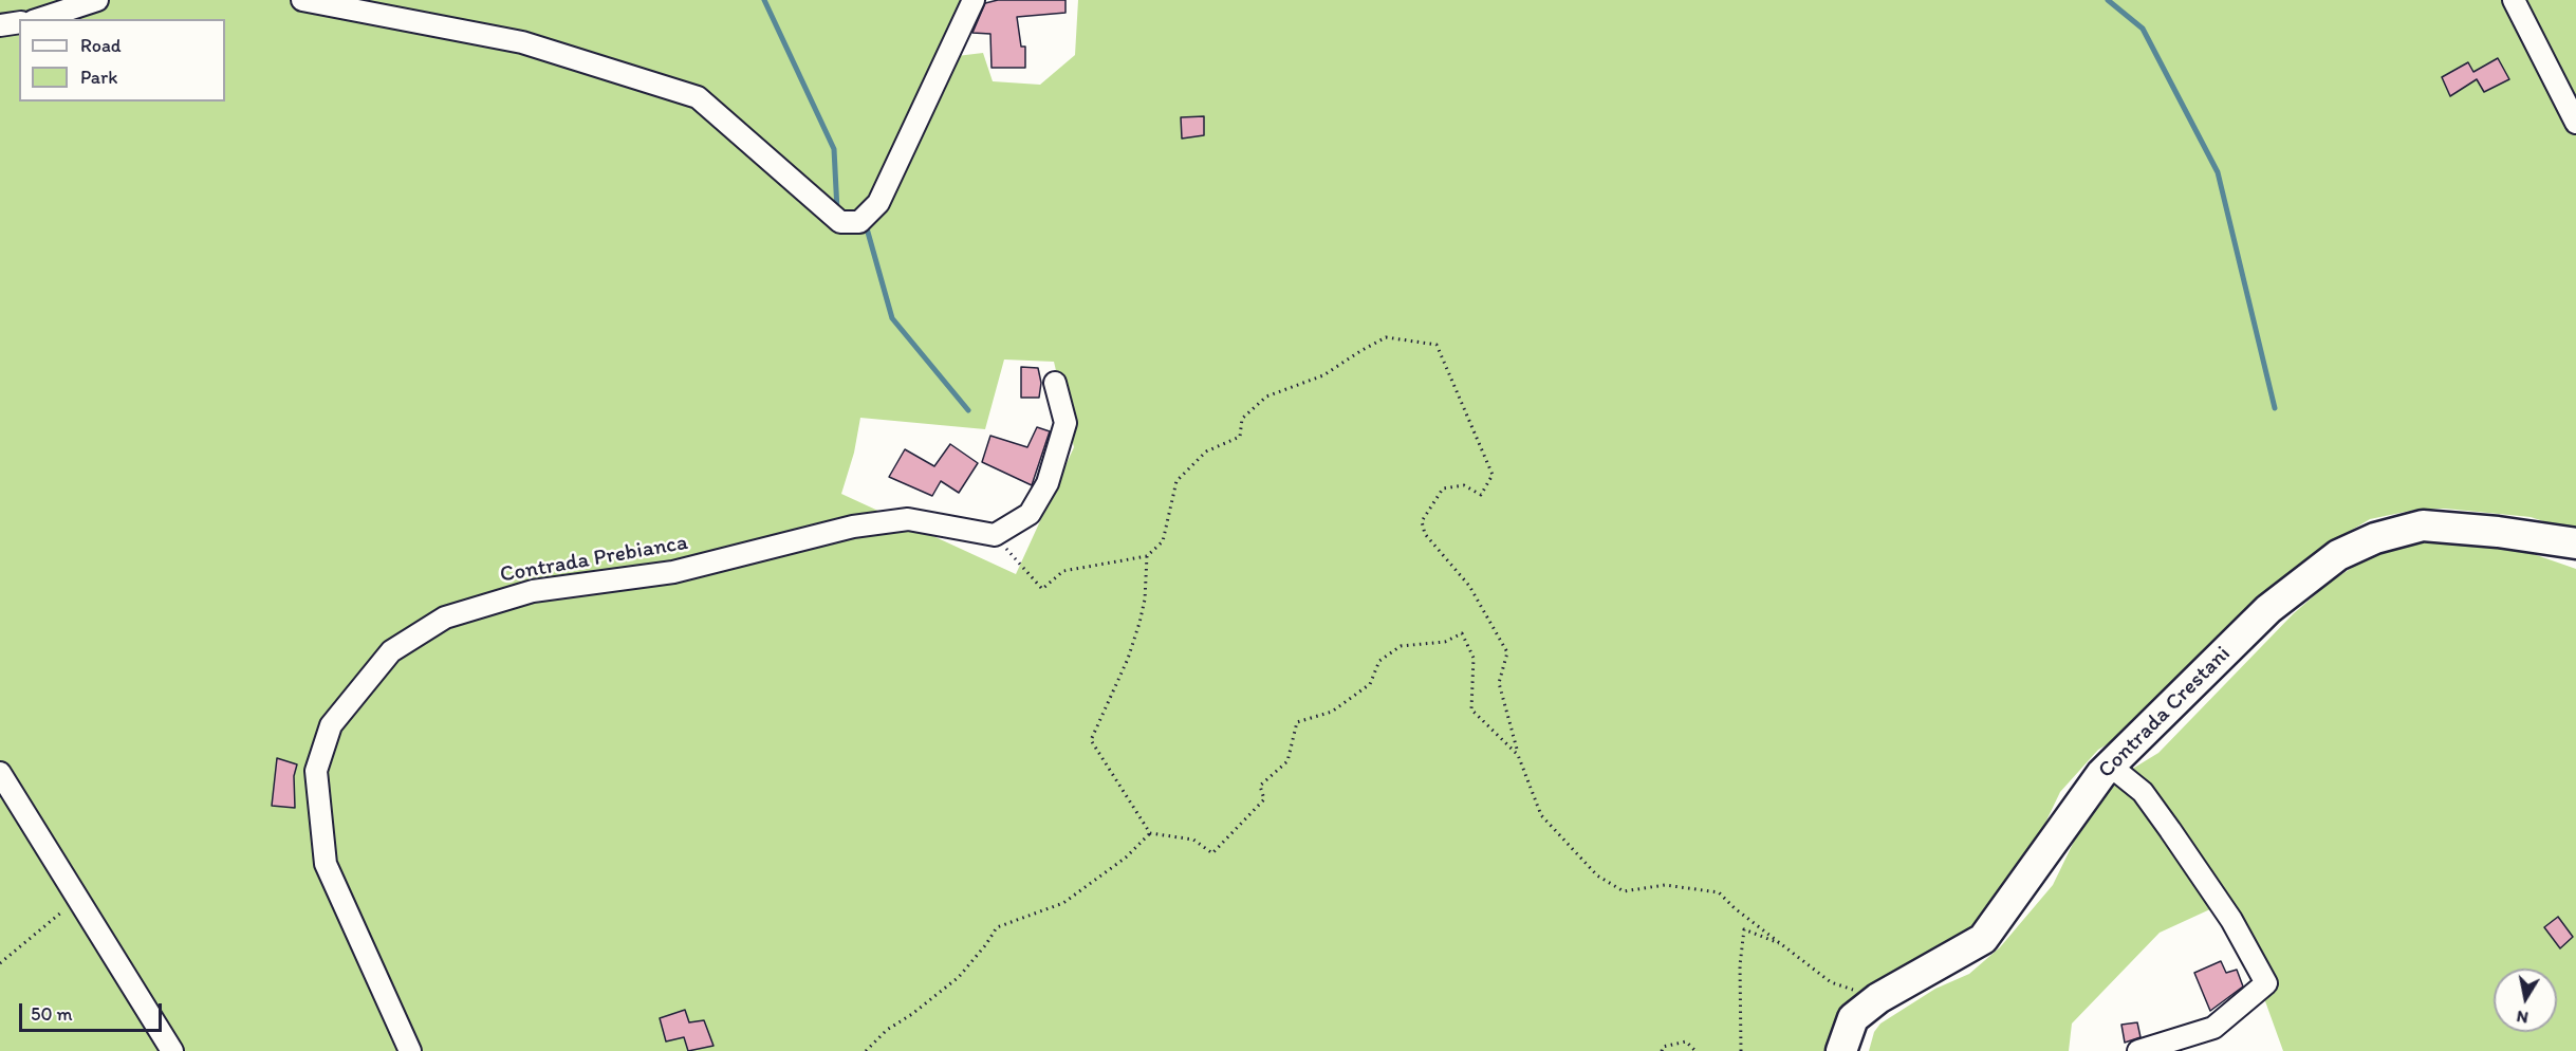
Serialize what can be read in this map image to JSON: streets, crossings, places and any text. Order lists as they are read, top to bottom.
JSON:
{
  "streets": {
    "street": ["Contrada Prebianca", "Contrada Crestani"]
  },
  "legend": ["Road", "Park"],
  "scale_bar": "50 m",
  "north": "bottom"
}
